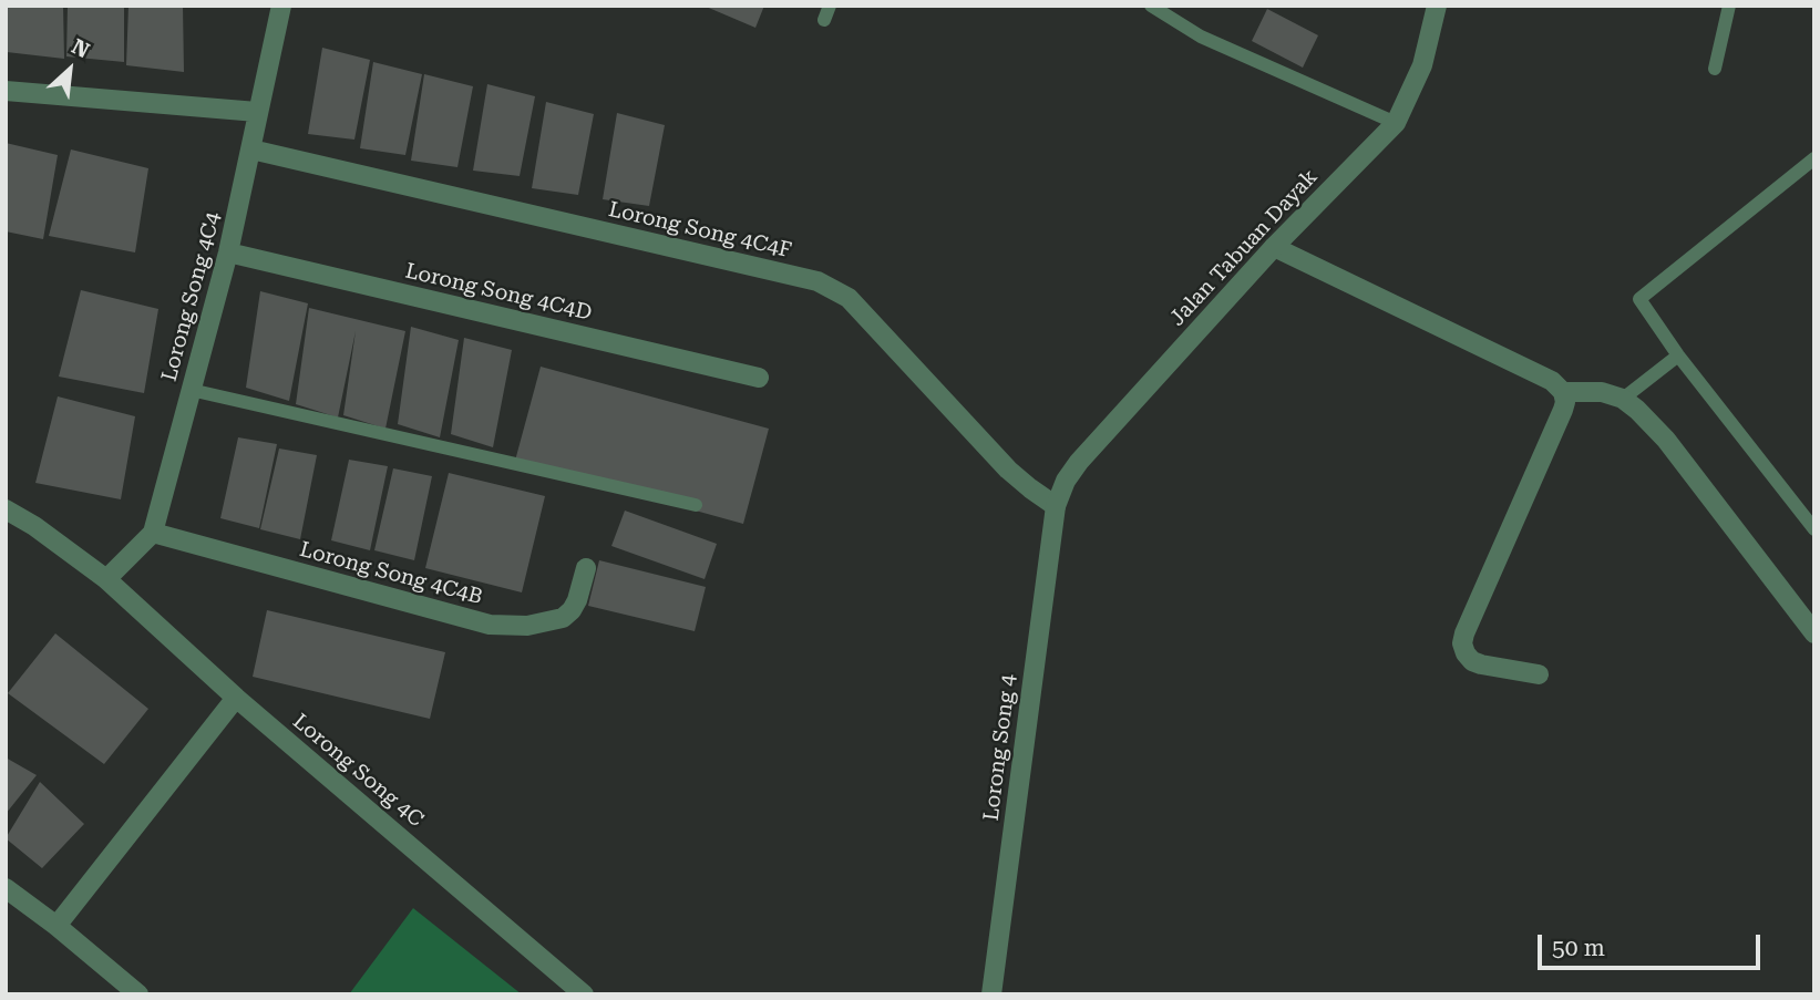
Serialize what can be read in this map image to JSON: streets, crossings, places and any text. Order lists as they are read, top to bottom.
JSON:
{
  "streets": {
    "street": [
      "Lorong Song 4C4F",
      "Jalan Tabuan Dayak",
      "Lorong Song 4C4D",
      "Lorong Song 4C4",
      "Lorong Song 4C4B",
      "Lorong Song 4",
      "Lorong Song 4C"
    ]
  },
  "crossings": [
    ["Lorong Song 4C4F", "Jalan Tabuan Dayak"],
    ["Lorong Song 4C4F", "Lorong Song 4C4"],
    ["Lorong Song 4C4F", "Lorong Song 4"],
    ["Jalan Tabuan Dayak", "Lorong Song 4"],
    ["Lorong Song 4C4D", "Lorong Song 4C4"],
    ["Lorong Song 4C4", "Lorong Song 4C4B"]
  ],
  "scale_bar": "50 m",
  "north": "top right"
}
